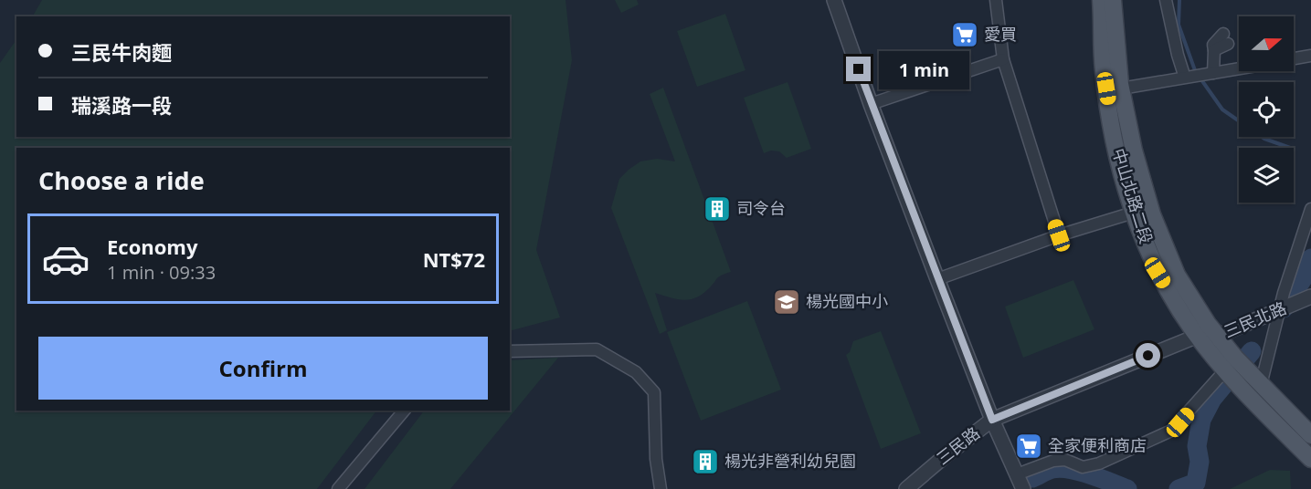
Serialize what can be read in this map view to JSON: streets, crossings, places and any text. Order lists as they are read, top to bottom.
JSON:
{
  "streets": {
    "main road": ["中山北路二段"],
    "street": ["三民北路", "三民路"]
  },
  "crossings": [
    ["中山北路二段", "三民北路"],
    ["中山北路二段", "三民路"],
    ["三民北路", "三民路"]
  ],
  "places": {
    "supermarket": ["愛買", "全家便利商店"],
    "building": ["司令台", "楊光非營利幼兒園"],
    "school or university": ["楊光國中小"]
  },
  "north": "right",
  "page": {
    "banner": ["三民牛肉麵", "瑞溪路一段"],
    "bubble": "1 min",
    "heading": "Choose a ride",
    "list": [
      {
        "name": "Economy",
        "note": "1 min · 09:33",
        "value": "NT$72"
      }
    ],
    "buttons": "Confirm"
  }
}
